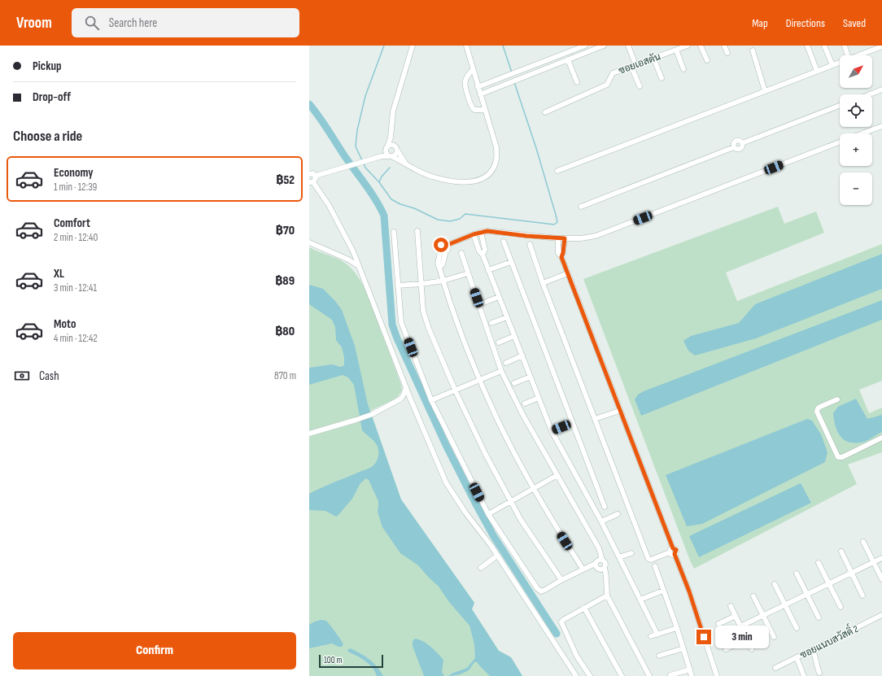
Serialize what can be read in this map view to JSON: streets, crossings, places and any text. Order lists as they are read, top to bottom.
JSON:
{
  "streets": {
    "street": ["ซอยเอสตัน", "ซอยแนบสวัสดิ์ 2"]
  },
  "scale_bar": "100 m",
  "north": "top right",
  "page": {
    "header": "Vroom",
    "search": "Search here",
    "nav": ["Map", "Directions", "Saved"],
    "banner": ["Pickup", "Drop-off"],
    "map_buttons": ["+", "−"],
    "heading": "Choose a ride",
    "list": [
      {
        "name": "Economy",
        "note": "1 min · 12:39",
        "value": "฿52"
      },
      {
        "name": "Comfort",
        "note": "2 min · 12:40",
        "value": "฿70"
      },
      {
        "name": "XL",
        "note": "3 min · 12:41",
        "value": "฿89"
      },
      {
        "name": "Moto",
        "note": "4 min · 12:42",
        "value": "฿80"
      }
    ],
    "pay": ["Cash", "870 m"],
    "buttons": "Confirm",
    "bubble": "3 min",
    "scale": "100 m"
  }
}
